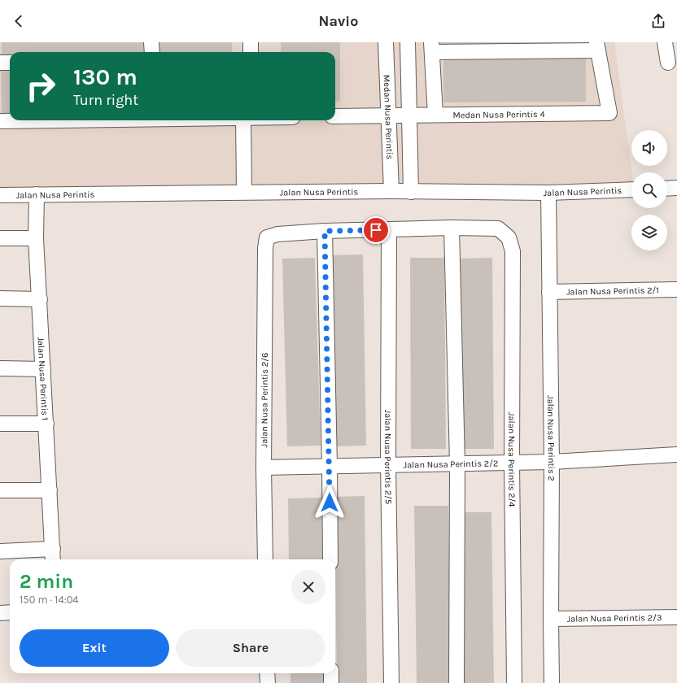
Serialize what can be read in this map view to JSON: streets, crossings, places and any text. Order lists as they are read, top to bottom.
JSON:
{
  "streets": {
    "street": [
      "Medan Nusa Perintis 4",
      "Medan Nusa Perintis",
      "Jalan Nusa Perintis",
      "Jalan Nusa Perintis 2/1",
      "Jalan Nusa Perintis 1",
      "Jalan Nusa Perintis 2/6",
      "Jalan Nusa Perintis 2",
      "Jalan Nusa Perintis 2/5",
      "Jalan Nusa Perintis 2/4",
      "Jalan Nusa Perintis 2/2",
      "Jalan Nusa Perintis 2/3"
    ]
  },
  "crossings": [
    ["Medan Nusa Perintis 4", "Medan Nusa Perintis"],
    ["Medan Nusa Perintis", "Jalan Nusa Perintis"],
    ["Jalan Nusa Perintis", "Jalan Nusa Perintis 1"],
    ["Jalan Nusa Perintis", "Jalan Nusa Perintis 2"],
    ["Jalan Nusa Perintis 2/1", "Jalan Nusa Perintis 2"],
    ["Jalan Nusa Perintis 2/6", "Jalan Nusa Perintis 2/2"],
    ["Jalan Nusa Perintis 2", "Jalan Nusa Perintis 2/2"],
    ["Jalan Nusa Perintis 2", "Jalan Nusa Perintis 2/3"],
    ["Jalan Nusa Perintis 2/5", "Jalan Nusa Perintis 2/2"],
    ["Jalan Nusa Perintis 2/4", "Jalan Nusa Perintis 2/2"]
  ],
  "page": {
    "header": "Navio",
    "turn": ["130 m", "Turn right"],
    "heading": ["2 min", "150 m · 14:04"],
    "buttons": ["Exit", "Share"]
  }
}
